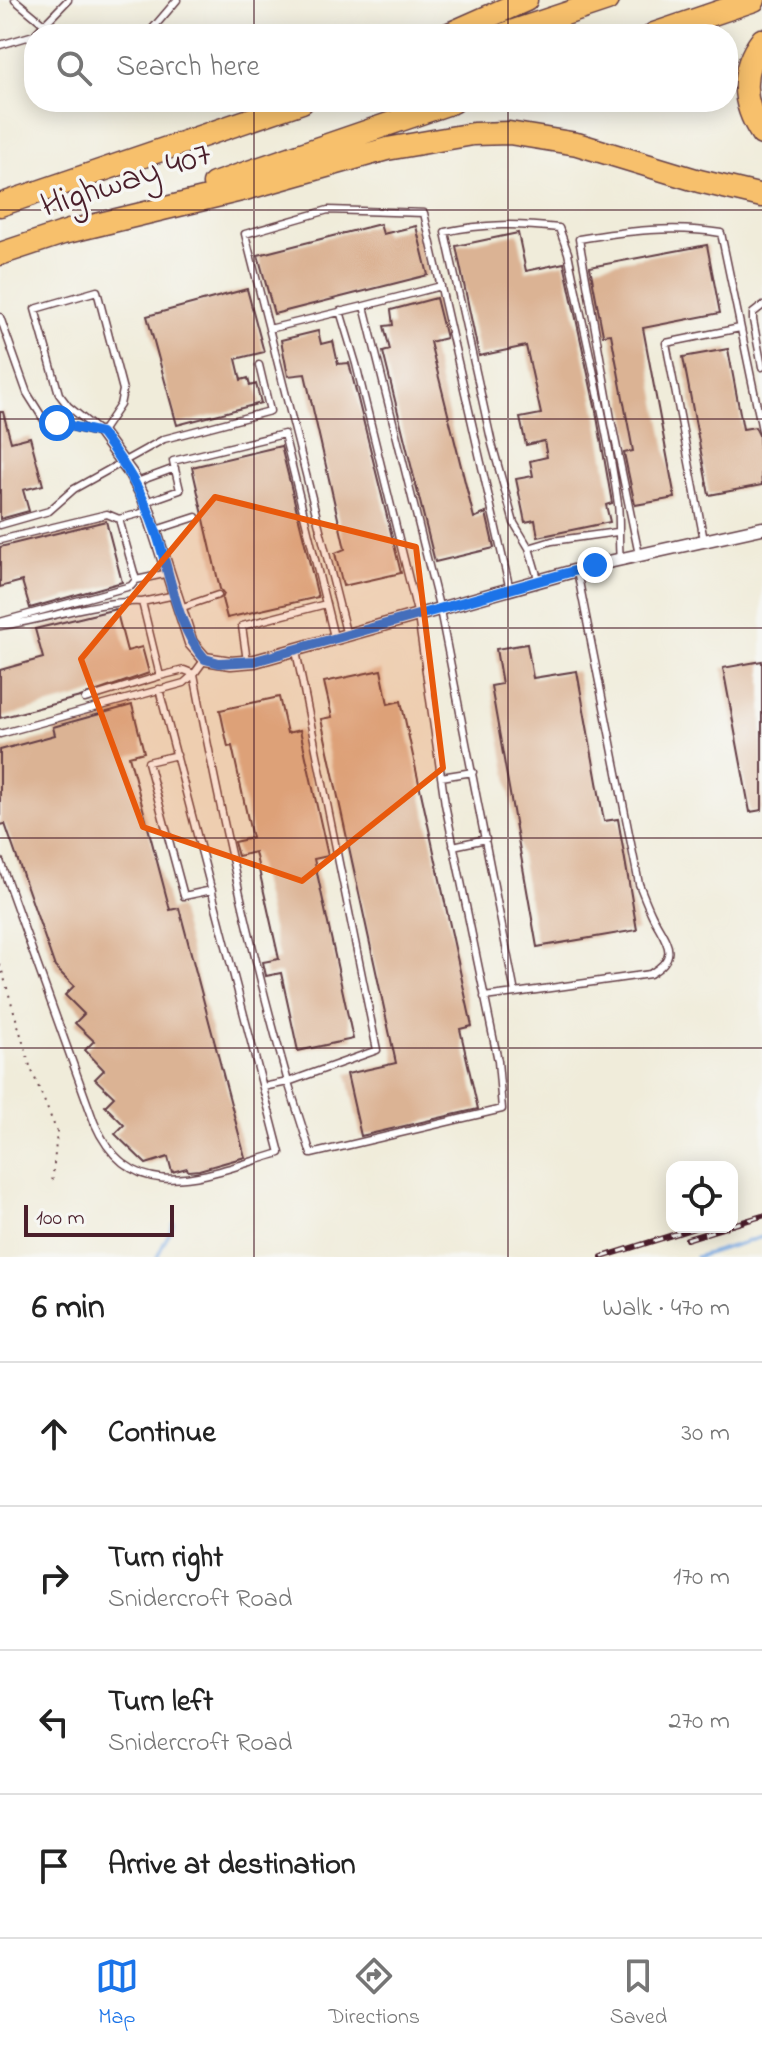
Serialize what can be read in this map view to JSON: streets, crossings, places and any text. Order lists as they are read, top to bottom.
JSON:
{
  "streets": {
    "highway": ["Highway 407"]
  },
  "scale_bar": "100 m",
  "page": {
    "search": "Search here",
    "scale": "100 m",
    "heading": ["6 min", "Walk · 470 m"],
    "list": [
      ["Continue", "30 m"],
      ["Turn right", "Snidercroft Road", "170 m"],
      ["Turn left", "Snidercroft Road", "270 m"],
      "Arrive at destination"
    ],
    "nav": ["Map", "Directions", "Saved"]
  }
}
